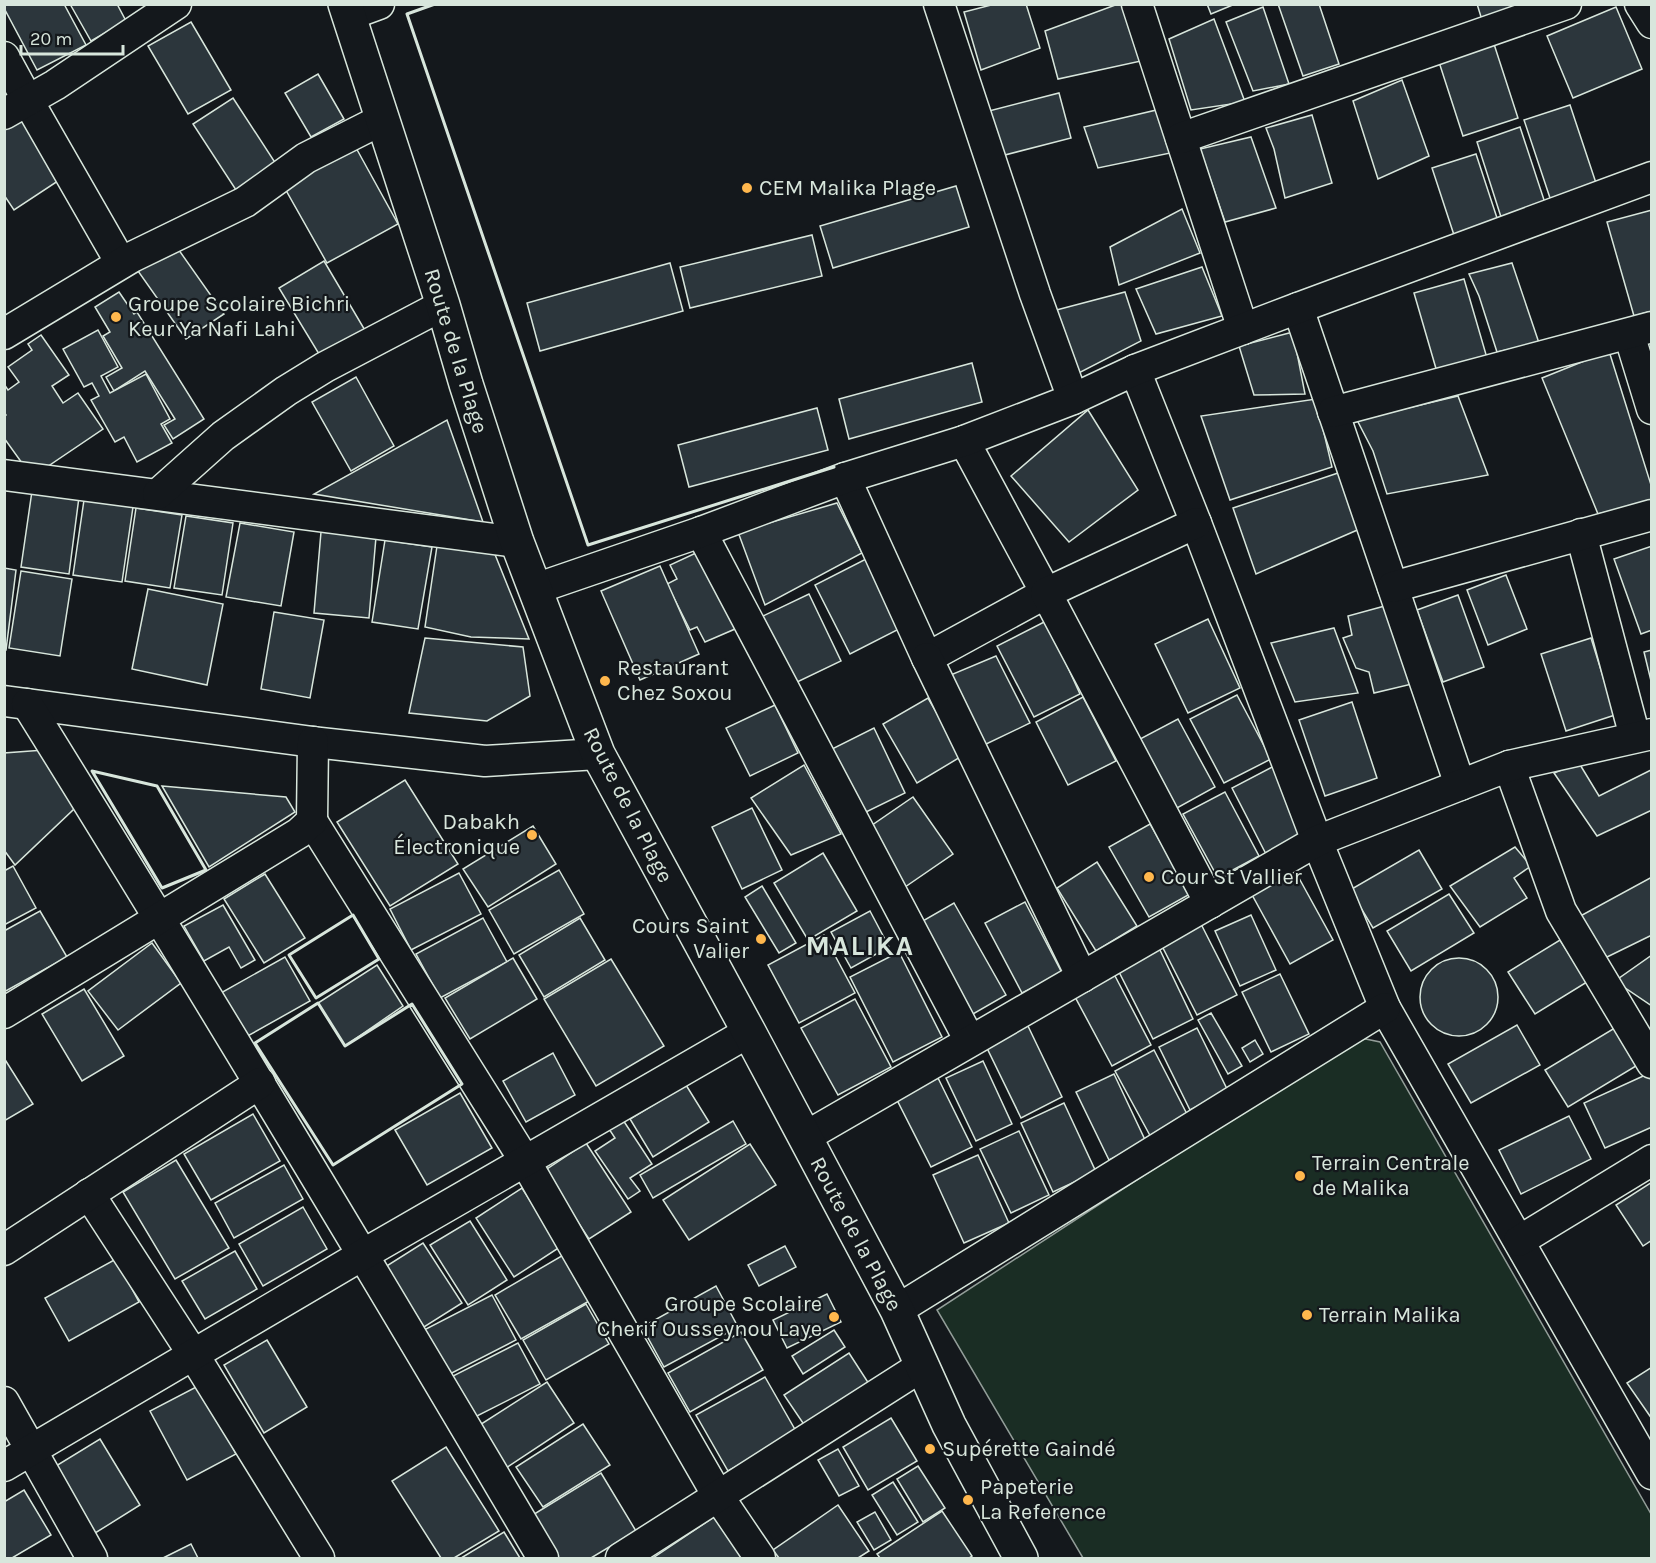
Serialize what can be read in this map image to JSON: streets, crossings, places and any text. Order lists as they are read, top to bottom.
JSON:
{
  "streets": {
    "main road": ["Route de la Plage"]
  },
  "districts": ["MALIKA"],
  "places": [
    "CEM Malika Plage",
    "Groupe Scolaire Bichri Keur Ya Nafi Lahi",
    "Restaurant Chez Soxou",
    "Dabakh Électronique",
    "Cour St Vallier",
    "Cours Saint Valier",
    "Terrain Centrale de Malika",
    "Terrain Malika",
    "Groupe Scolaire Cherif Ousseynou Laye",
    "Supérette Gaindé",
    "Papeterie La Reference"
  ],
  "scale_bar": "20 m"
}
